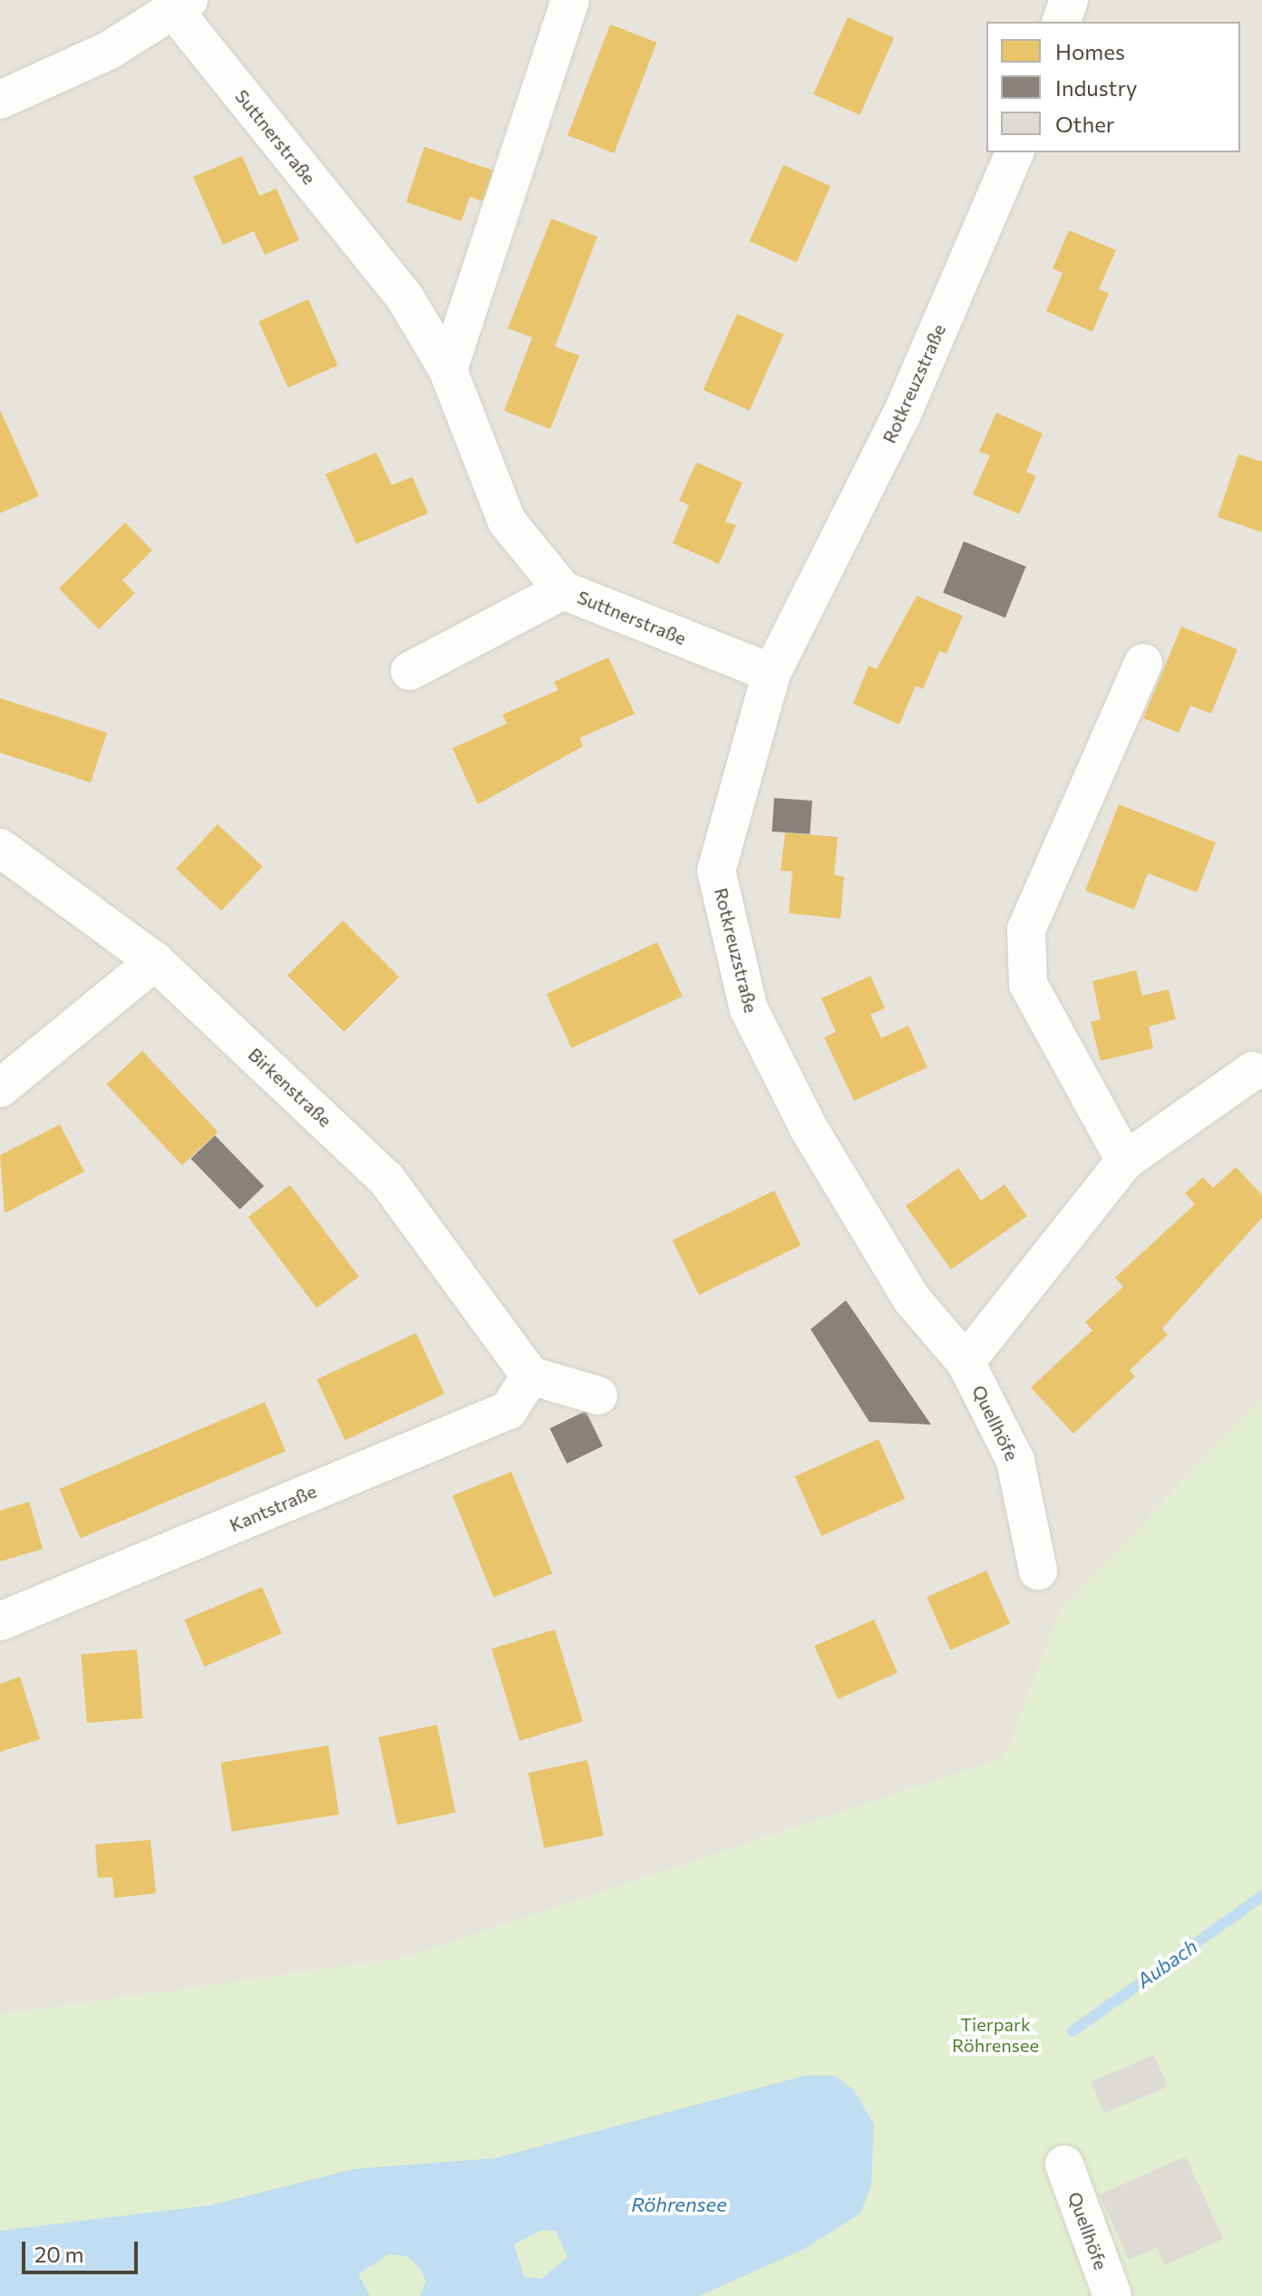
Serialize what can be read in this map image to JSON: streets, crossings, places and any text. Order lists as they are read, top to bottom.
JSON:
{
  "streets": {
    "street": [
      "Suttnerstraße",
      "Rotkreuzstraße",
      "Birkenstraße",
      "Quellhöfe",
      "Kantstraße"
    ]
  },
  "crossings": [
    ["Suttnerstraße", "Rotkreuzstraße"],
    ["Rotkreuzstraße", "Quellhöfe"],
    ["Birkenstraße", "Kantstraße"]
  ],
  "water": ["Aubach", "Röhrensee"],
  "parks": ["Tierpark Röhrensee"],
  "legend": ["Homes", "Industry", "Other"],
  "scale_bar": "20 m"
}
